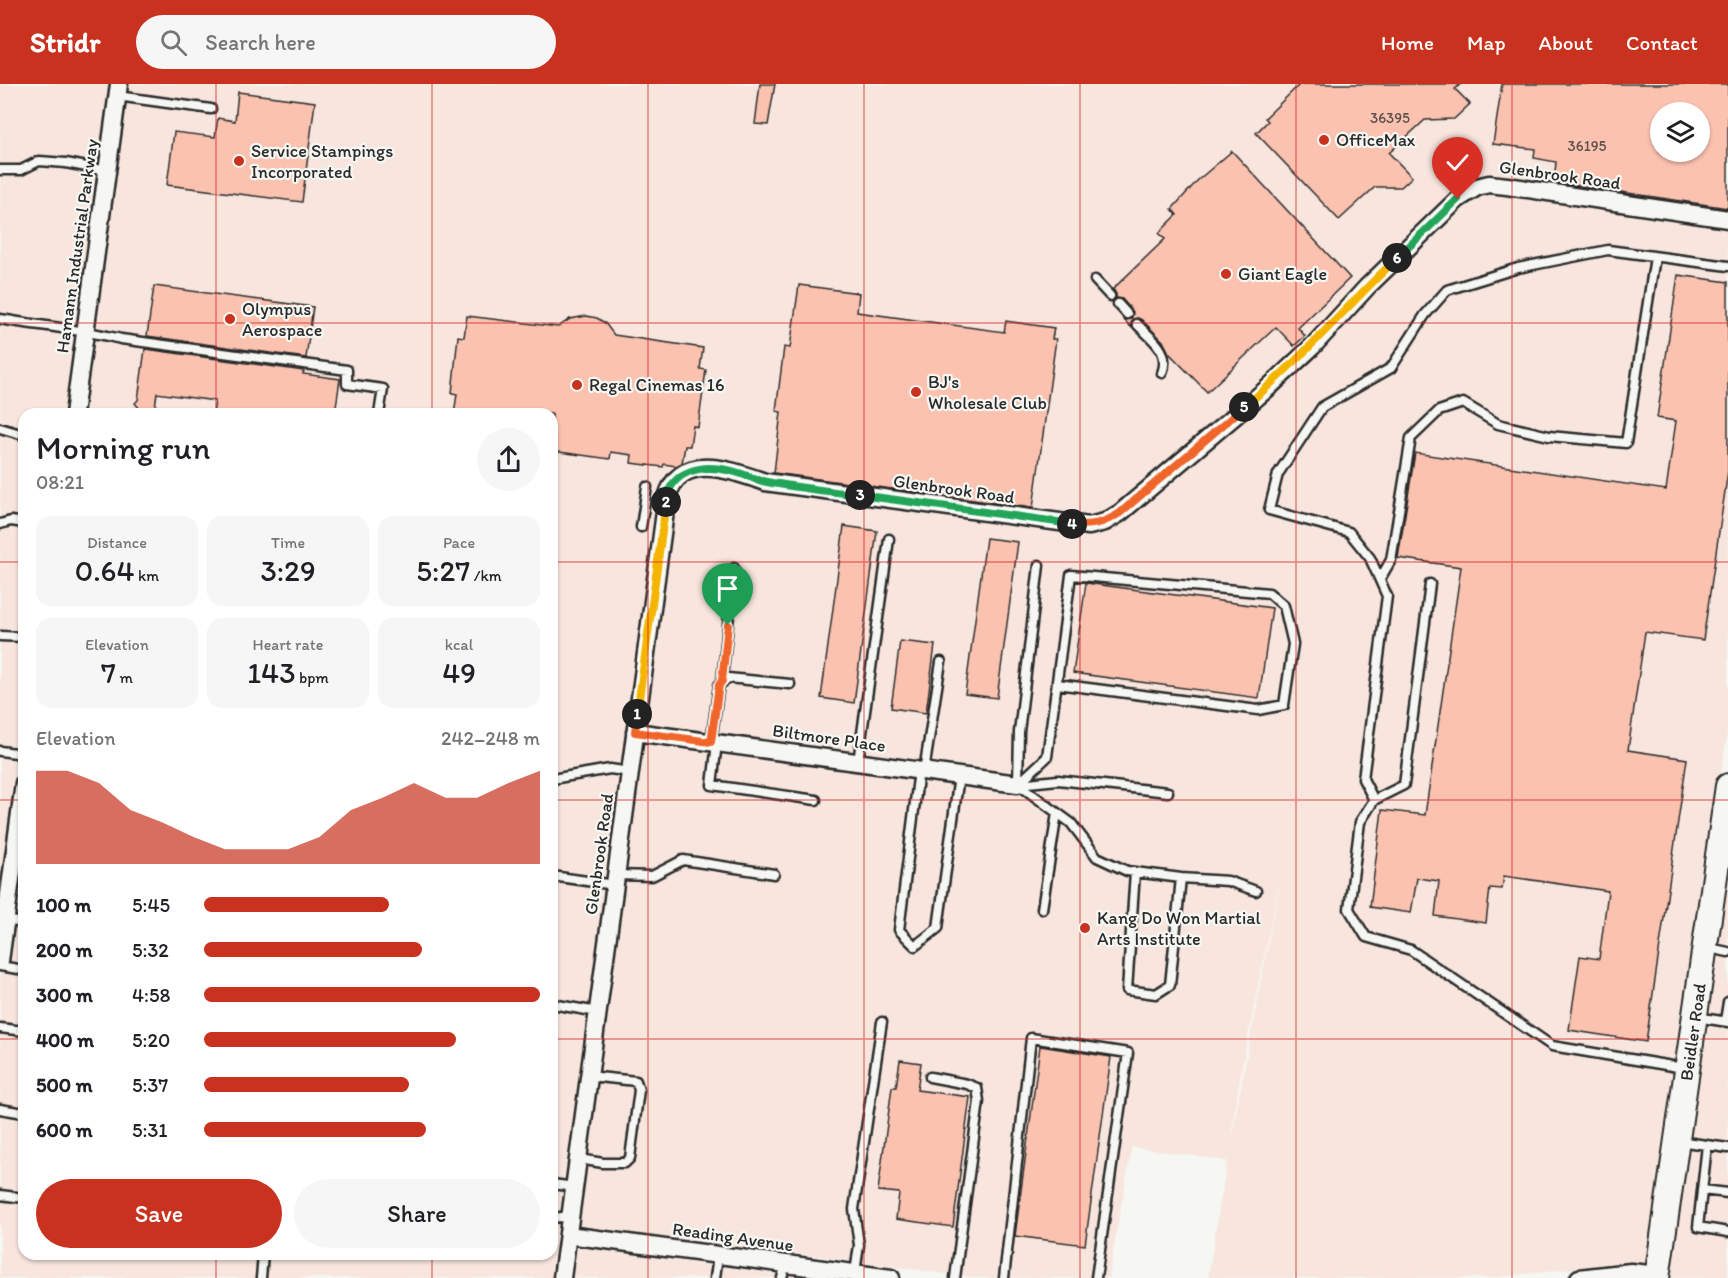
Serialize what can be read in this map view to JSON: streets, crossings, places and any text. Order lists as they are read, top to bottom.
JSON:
{
  "streets": {
    "street": [
      "Glenbrook Road",
      "Hamann Industrial Parkway",
      "Biltmore Place",
      "Beidler Road",
      "Reading Avenue"
    ]
  },
  "crossings": [
    ["Glenbrook Road", "Biltmore Place"],
    ["Glenbrook Road", "Reading Avenue"]
  ],
  "places": [
    "OfficeMax",
    "Service Stampings Incorporated",
    "Giant Eagle",
    "Olympus Aerospace",
    "Regal Cinemas 16",
    "BJ's Wholesale Club",
    "Kang Do Won Martial Arts Institute"
  ],
  "house_numbers": ["36395", "36195"],
  "page": {
    "header": "Stridr",
    "search": "Search here",
    "nav": [
      "Home",
      "Map",
      "About",
      "Contact"
    ],
    "pins": [
      "6",
      "5",
      "3",
      "2",
      "4",
      "1"
    ],
    "heading": ["Morning run", "08:21"],
    "stats": [
      ["Distance", "0.64 km"],
      ["Time", "3:29"],
      ["Pace", "5:27 /km"],
      ["Elevation", "7 m"],
      ["Heart rate", "143 bpm"],
      ["kcal", "49"]
    ],
    "chart": ["Elevation", "242–248 m"],
    "list": [
      {
        "name": "100 m",
        "note": "5:45"
      },
      {
        "name": "200 m",
        "note": "5:32"
      },
      {
        "name": "300 m",
        "note": "4:58"
      },
      {
        "name": "400 m",
        "note": "5:20"
      },
      {
        "name": "500 m",
        "note": "5:37"
      },
      {
        "name": "600 m",
        "note": "5:31"
      }
    ],
    "buttons": ["Save", "Share"]
  }
}
